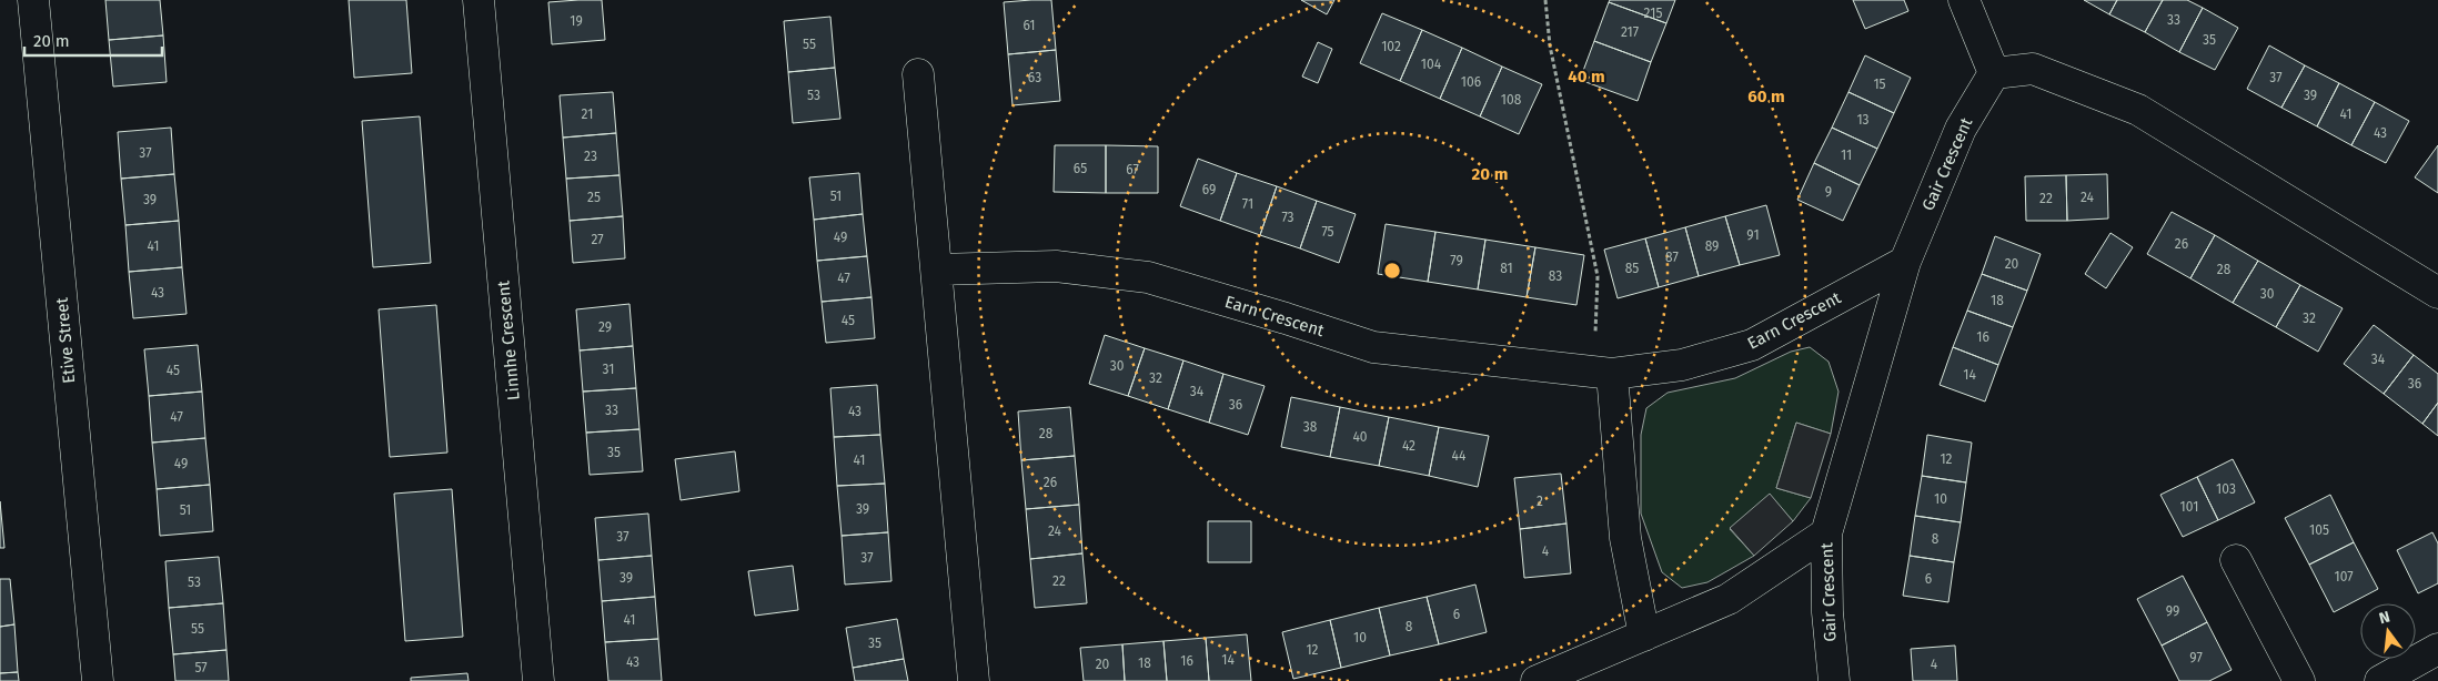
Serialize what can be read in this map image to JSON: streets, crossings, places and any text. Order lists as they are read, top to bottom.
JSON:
{
  "streets": {
    "street": [
      "Gair Crescent",
      "Earn Crescent",
      "Etive Street",
      "Linnhe Crescent"
    ]
  },
  "crossings": [
    ["Gair Crescent", "Earn Crescent"]
  ],
  "house_numbers": [
    "215",
    "33",
    "19",
    "61",
    "217",
    "35",
    "55",
    "102",
    "104",
    "63",
    "37",
    "106",
    "15",
    "53",
    "39",
    "108",
    "21",
    "41",
    "13",
    "43",
    "37",
    "11",
    "23",
    "65",
    "67",
    "69",
    "9",
    "51",
    "25",
    "24",
    "22",
    "39",
    "71",
    "73",
    "75",
    "91",
    "49",
    "27",
    "26",
    "41",
    "89",
    "87",
    "79",
    "20",
    "81",
    "85",
    "28",
    "83",
    "47",
    "43",
    "30",
    "18",
    "32",
    "45",
    "29",
    "16",
    "34",
    "30",
    "31",
    "45",
    "14",
    "32",
    "36",
    "34",
    "36",
    "33",
    "43",
    "47",
    "38",
    "28",
    "40",
    "42",
    "35",
    "44",
    "12",
    "41",
    "49",
    "26",
    "103",
    "10",
    "2",
    "101",
    "39",
    "51",
    "105",
    "24",
    "37",
    "8",
    "4",
    "37",
    "107",
    "39",
    "6",
    "22",
    "53",
    "99",
    "6",
    "41",
    "8",
    "55",
    "10",
    "35",
    "12",
    "97",
    "14",
    "16",
    "43",
    "18",
    "20",
    "4",
    "57"
  ],
  "scale_bar": "20 m",
  "north": "top",
  "rings": ["40 m", "60 m", "20 m"]
}
